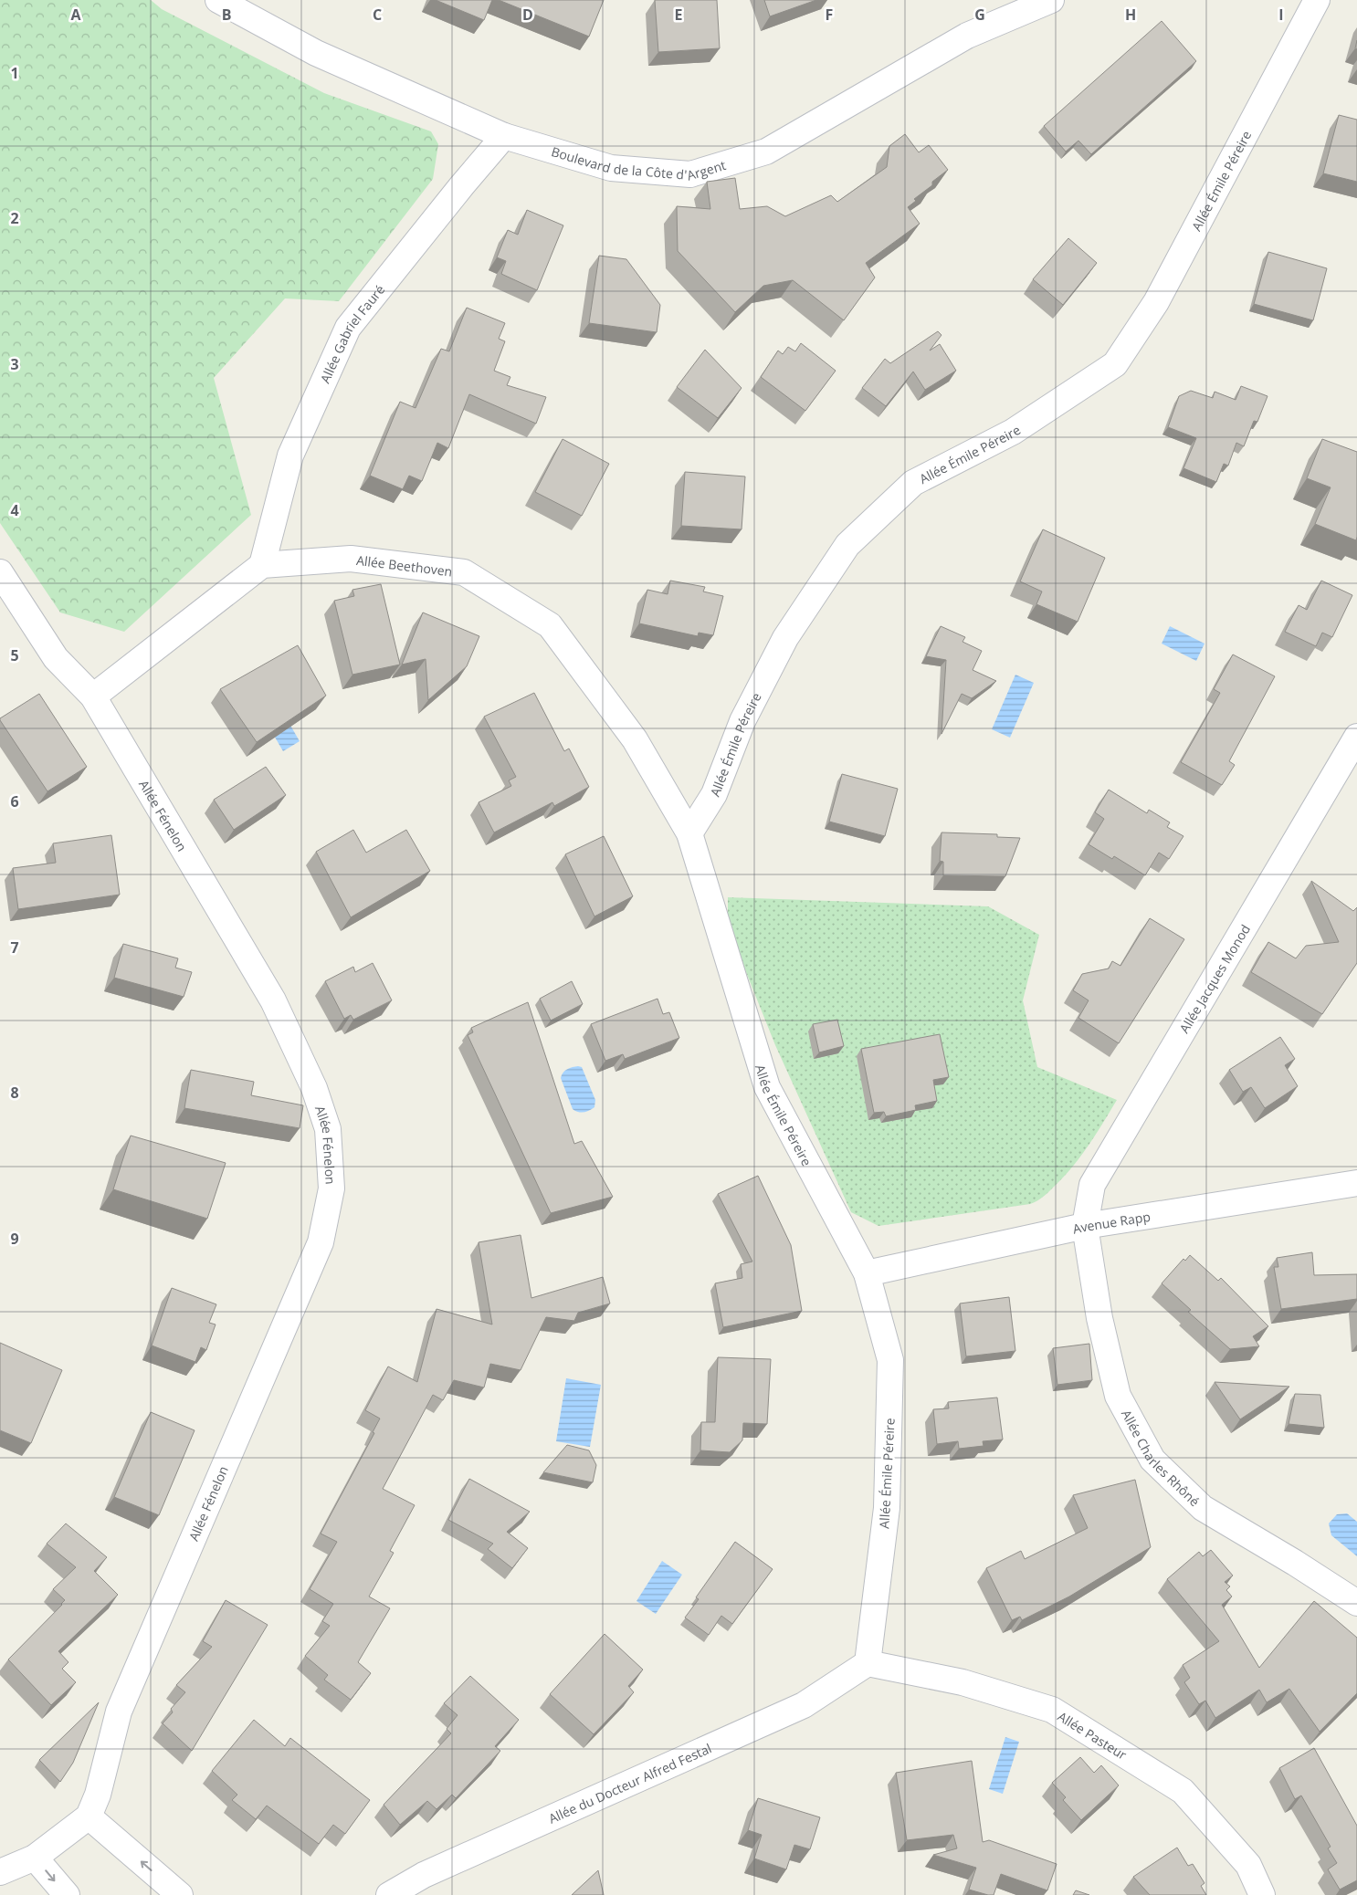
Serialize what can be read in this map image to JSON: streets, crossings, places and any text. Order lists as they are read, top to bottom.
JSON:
{
  "streets": {
    "street": [
      "Boulevard de la Côte d'Argent",
      "Allée Émile Péreire",
      "Allée Gabriel Fauré",
      "Allée Beethoven",
      "Allée Fénelon",
      "Allée Jacques Monod",
      "Avenue Rapp",
      "Allée Charles Rhôné",
      "Allée Pasteur",
      "Allée du Docteur Alfred Festal"
    ]
  },
  "crossings": [
    ["Boulevard de la Côte d'Argent", "Allée Gabriel Fauré"],
    ["Allée Émile Péreire", "Allée Beethoven"],
    ["Allée Émile Péreire", "Avenue Rapp"],
    ["Allée Émile Péreire", "Allée Pasteur"],
    ["Allée Émile Péreire", "Allée du Docteur Alfred Festal"],
    ["Allée Gabriel Fauré", "Allée Beethoven"],
    ["Allée Jacques Monod", "Avenue Rapp"],
    ["Allée Jacques Monod", "Allée Charles Rhôné"],
    ["Avenue Rapp", "Allée Charles Rhôné"],
    ["Allée Pasteur", "Allée du Docteur Alfred Festal"]
  ],
  "grid": {
    "columns": [
      "A",
      "B",
      "C",
      "D",
      "E",
      "F",
      "G",
      "H",
      "I"
    ],
    "rows": [
      "1",
      "2",
      "3",
      "4",
      "5",
      "6",
      "7",
      "8",
      "9"
    ]
  }
}
